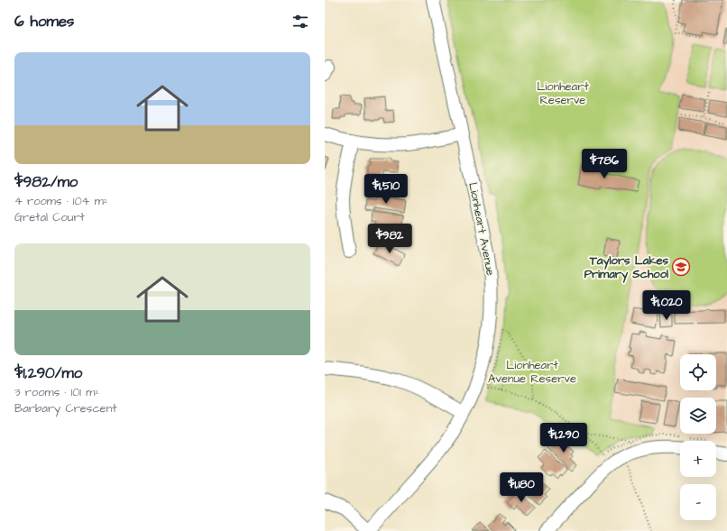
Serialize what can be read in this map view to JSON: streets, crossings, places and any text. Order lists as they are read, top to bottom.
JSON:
{
  "streets": {
    "street": ["Lionheart Avenue"]
  },
  "parks": ["Lionheart Reserve", "Lionheart Avenue Reserve"],
  "places": {
    "school or university": ["Taylors Lakes Primary School"]
  },
  "page": {
    "heading": "6 homes",
    "list": [
      {
        "name": "$982/mo",
        "note": "4 rooms · 104 m² · Gretal Court"
      },
      {
        "name": "$1,290/mo",
        "note": "3 rooms · 101 m² · Barbary Crescent"
      }
    ],
    "price": [
      "$786",
      "$1,510",
      "$982",
      "$1,020",
      "$1,290",
      "$1,180"
    ],
    "map_buttons": ["+", "−"]
  }
}
